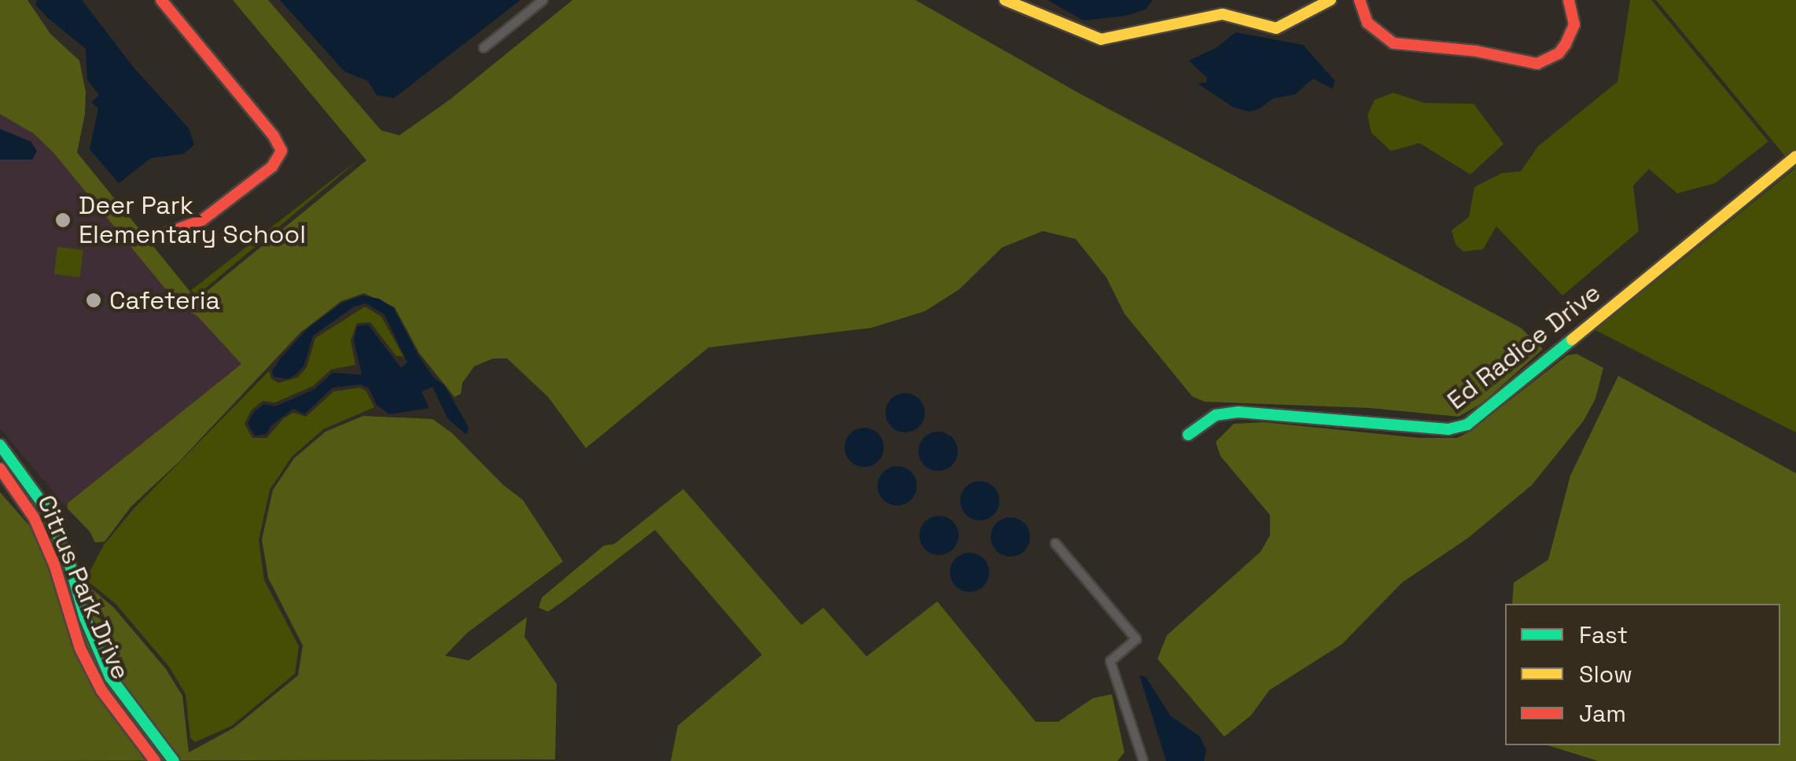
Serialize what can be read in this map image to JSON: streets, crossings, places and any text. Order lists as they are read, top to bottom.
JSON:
{
  "streets": {
    "street": ["Ed Radice Drive", "Citrus Park Drive"]
  },
  "places": ["Deer Park Elementary School", "Cafeteria"],
  "legend": ["Fast", "Slow", "Jam"]
}
